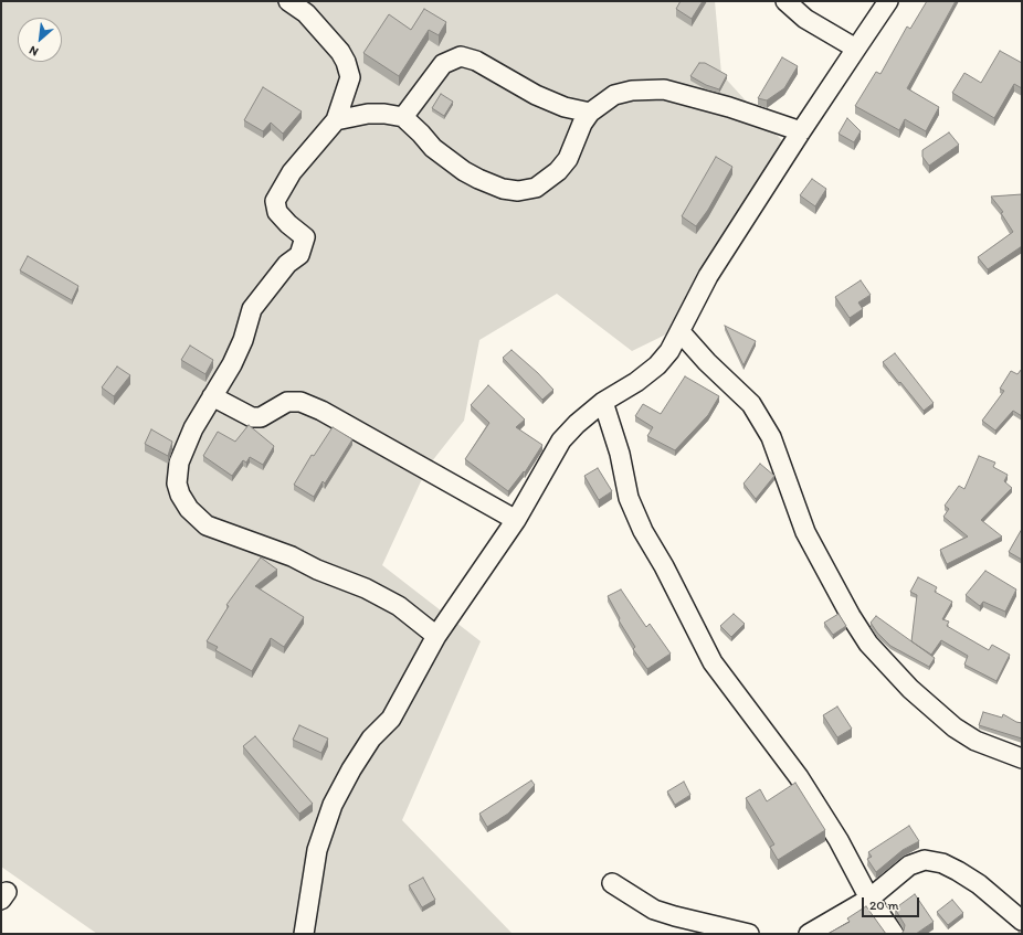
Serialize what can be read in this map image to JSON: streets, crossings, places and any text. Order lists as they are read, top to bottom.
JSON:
{
  "scale_bar": "20 m",
  "north": "bottom left"
}
